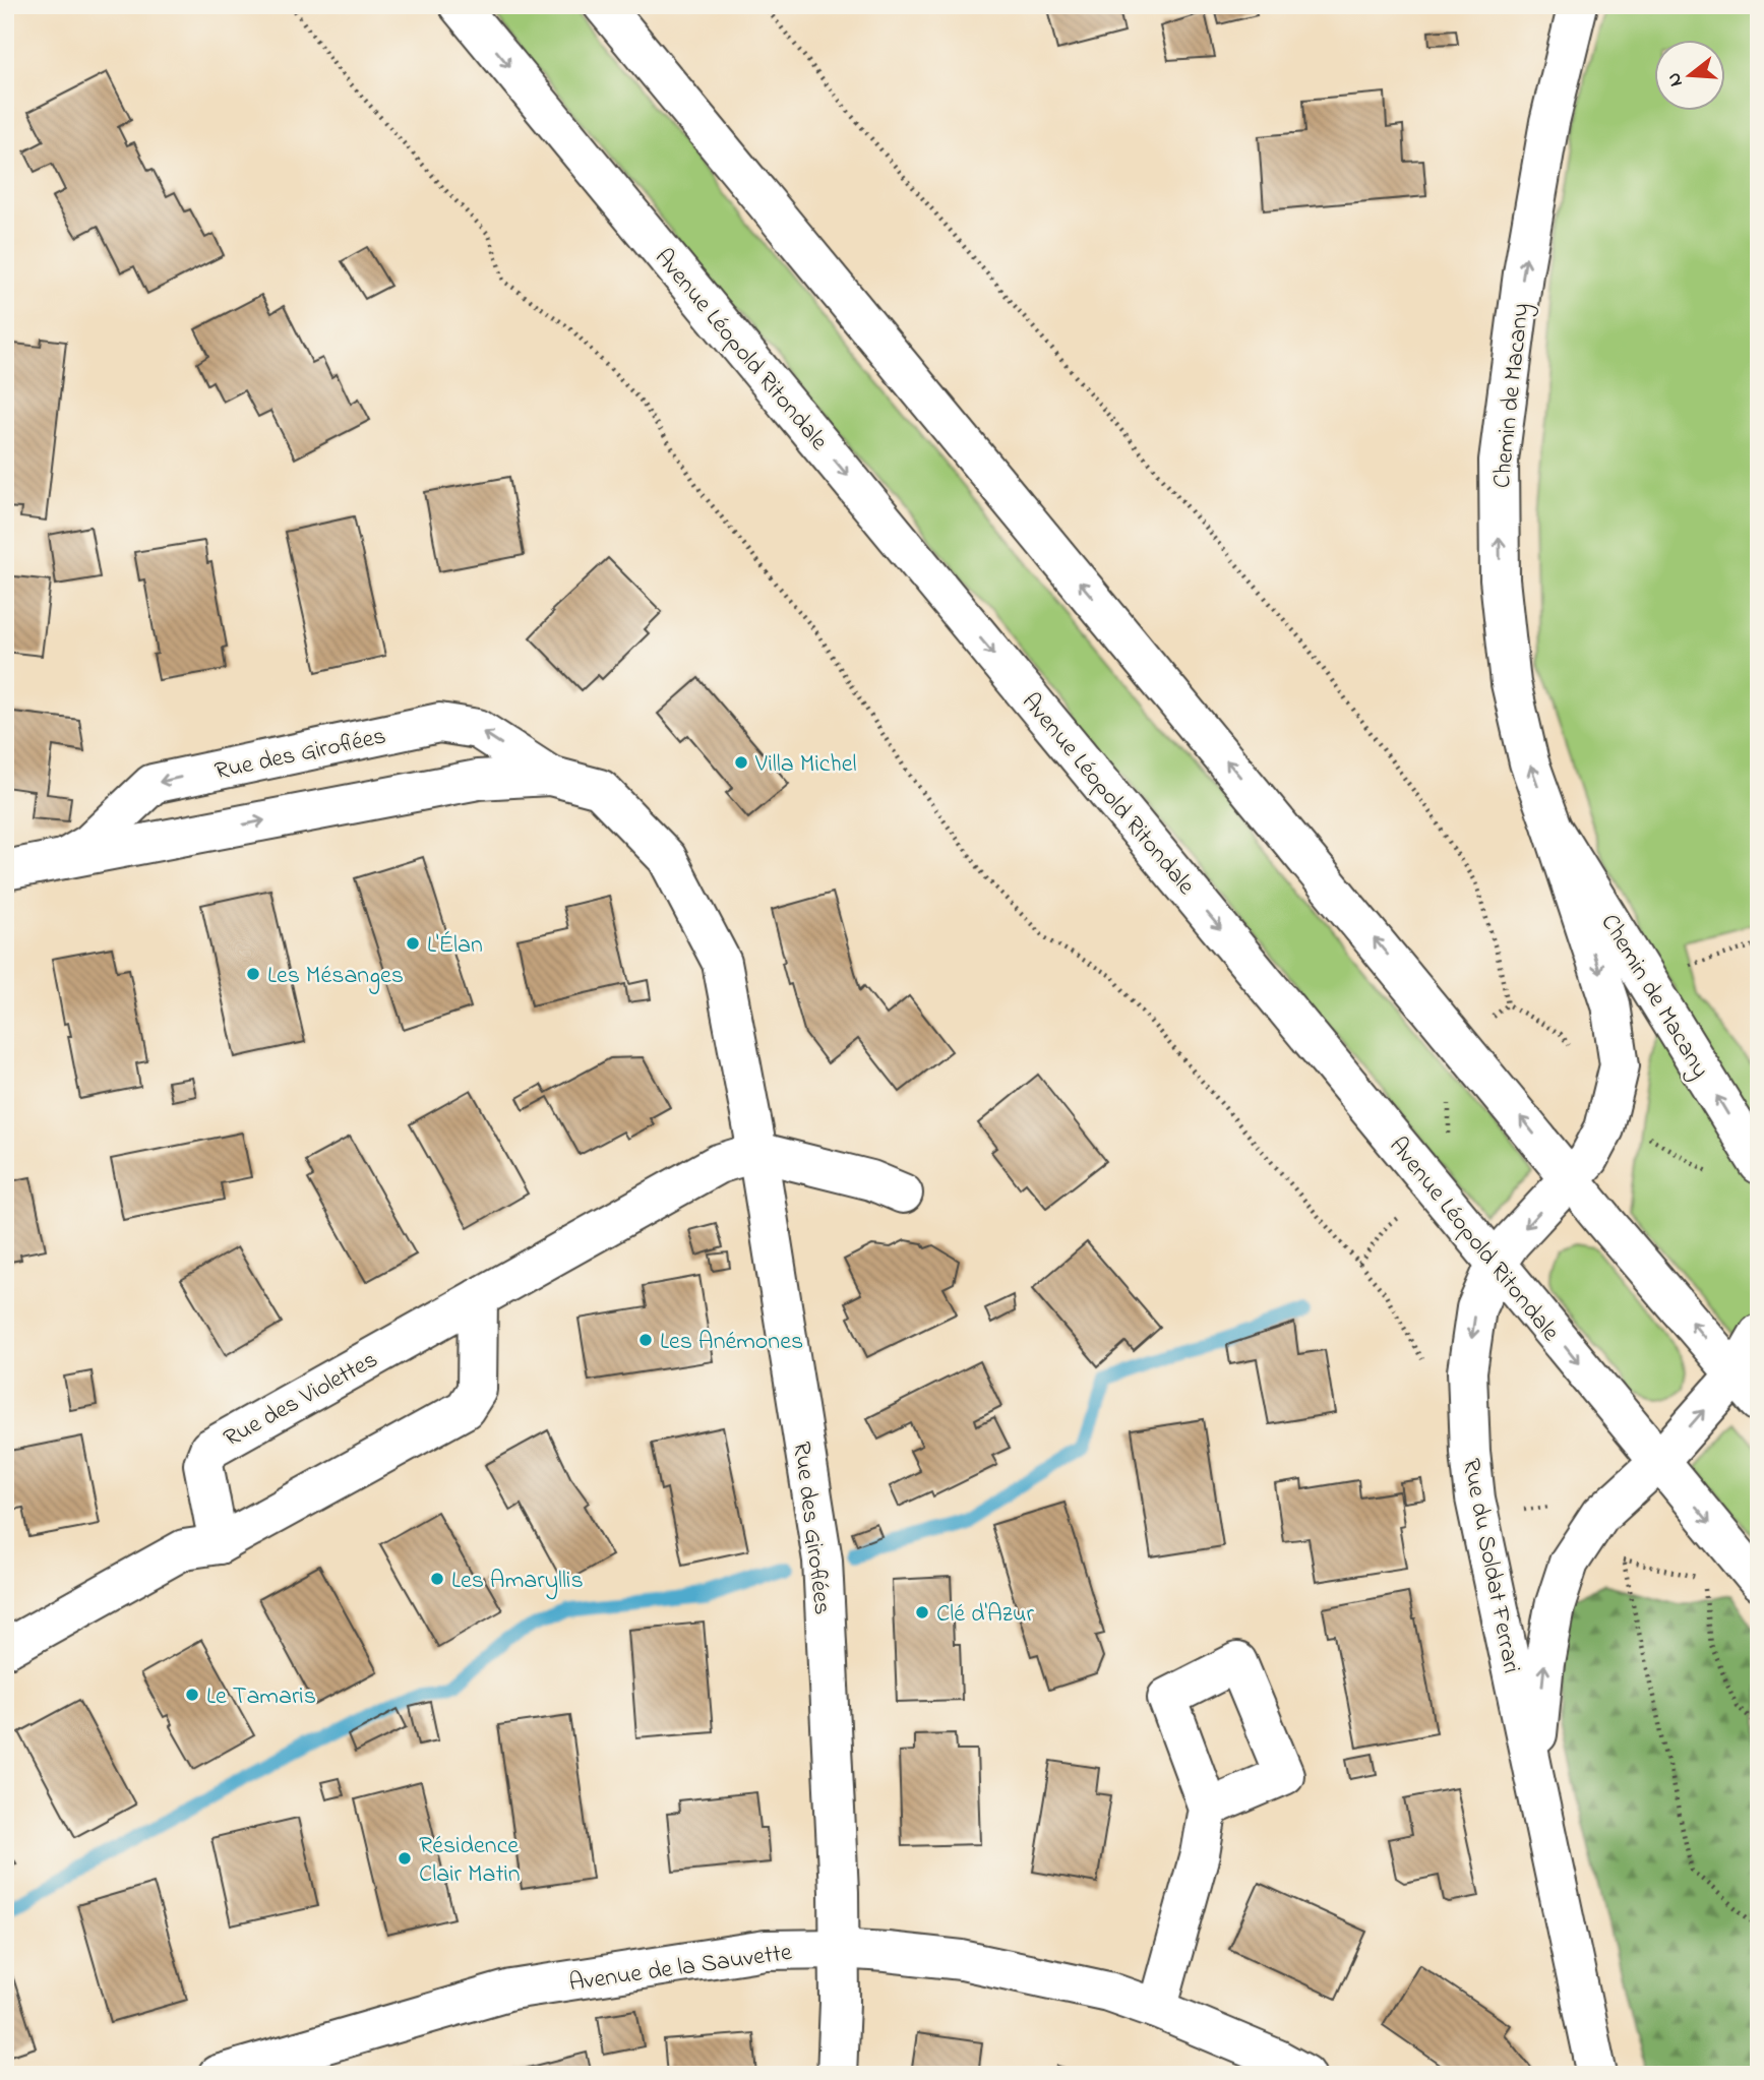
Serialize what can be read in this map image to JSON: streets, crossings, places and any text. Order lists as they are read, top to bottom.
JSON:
{
  "streets": {
    "main road": [
      "Avenue Léopold Ritondale",
      "Chemin de Macany",
      "Rue des Giroflées",
      "Rue des Violettes",
      "Rue du Soldat Ferrari",
      "Avenue de la Sauvette"
    ]
  },
  "crossings": [
    ["Avenue Léopold Ritondale", "Rue du Soldat Ferrari"],
    ["Chemin de Macany", "Rue du Soldat Ferrari"],
    ["Rue des Giroflées", "Rue des Violettes"],
    ["Rue des Giroflées", "Avenue de la Sauvette"]
  ],
  "places": [
    "Villa Michel",
    "L'Élan",
    "Les Mésanges",
    "Les Anémones",
    "Les Amaryllis",
    "Clé d'Azur",
    "Le Tamaris",
    "Résidence Clair Matin"
  ],
  "north": "left"
}
